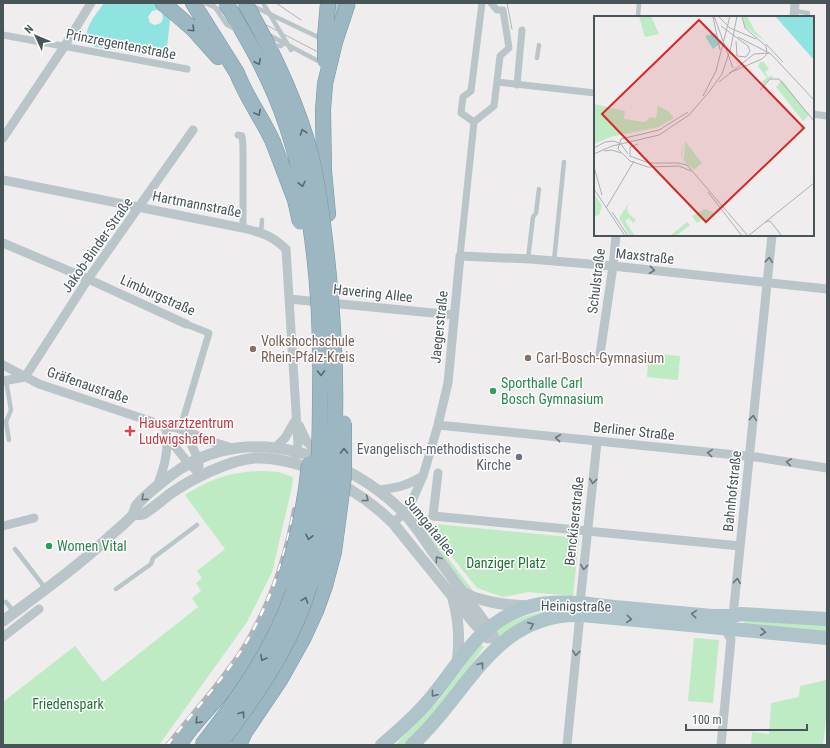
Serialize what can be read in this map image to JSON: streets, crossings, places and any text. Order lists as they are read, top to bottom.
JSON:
{
  "streets": {
    "main road": ["Heinigstraße"],
    "street": [
      "Prinzregentenstraße",
      "Hartmannstraße",
      "Jakob-Binder-Straße",
      "Maxstraße",
      "Schulstraße",
      "Havering Allee",
      "Limburgstraße",
      "Jaegerstraße",
      "Gräfenaustraße",
      "Berliner Straße",
      "Bahnhofstraße",
      "Benckiserstraße",
      "Sumgaitallee"
    ]
  },
  "crossings": [
    ["Hartmannstraße", "Jakob-Binder-Straße"],
    ["Hartmannstraße", "Havering Allee"],
    ["Jakob-Binder-Straße", "Limburgstraße"],
    ["Jakob-Binder-Straße", "Gräfenaustraße"],
    ["Maxstraße", "Schulstraße"],
    ["Maxstraße", "Jaegerstraße"],
    ["Maxstraße", "Bahnhofstraße"],
    ["Havering Allee", "Jaegerstraße"],
    ["Limburgstraße", "Gräfenaustraße"],
    ["Jaegerstraße", "Berliner Straße"],
    ["Jaegerstraße", "Sumgaitallee"],
    ["Gräfenaustraße", "Sumgaitallee"],
    ["Berliner Straße", "Bahnhofstraße"],
    ["Berliner Straße", "Benckiserstraße"],
    ["Bahnhofstraße", "Heinigstraße"],
    ["Benckiserstraße", "Heinigstraße"],
    ["Sumgaitallee", "Heinigstraße"]
  ],
  "one_way": [
    "Maxstraße",
    "Berliner Straße",
    "Bahnhofstraße",
    "Benckiserstraße"
  ],
  "parks": ["Danziger Platz", "Friedenspark"],
  "places": {
    "other": [
      "Volkshochschule Rhein-Pfalz-Kreis",
      "Carl-Bosch-Gymnasium",
      "Sporthalle Carl Bosch Gymnasium",
      "Evangelisch-methodistische Kirche",
      "Women Vital"
    ],
    "health": ["Hausarztzentrum Ludwigshafen"]
  },
  "scale_bar": "100 m",
  "north": "top left"
}
